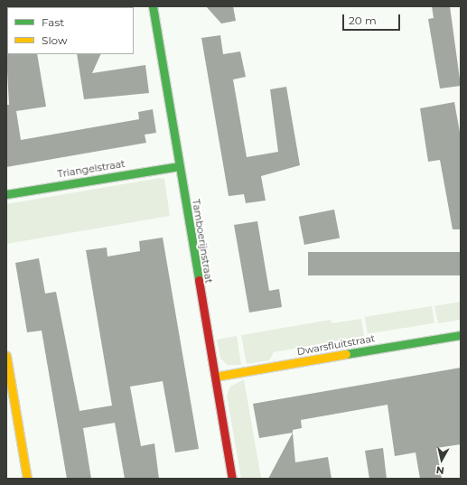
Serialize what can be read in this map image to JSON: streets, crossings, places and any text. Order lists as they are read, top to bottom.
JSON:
{
  "streets": {
    "street": ["Triangelstraat", "Tamboerijnstraat", "Dwarsfluitstraat"]
  },
  "crossings": [
    ["Triangelstraat", "Tamboerijnstraat"],
    ["Tamboerijnstraat", "Dwarsfluitstraat"]
  ],
  "legend": ["Fast", "Slow"],
  "scale_bar": "20 m",
  "north": "bottom"
}
